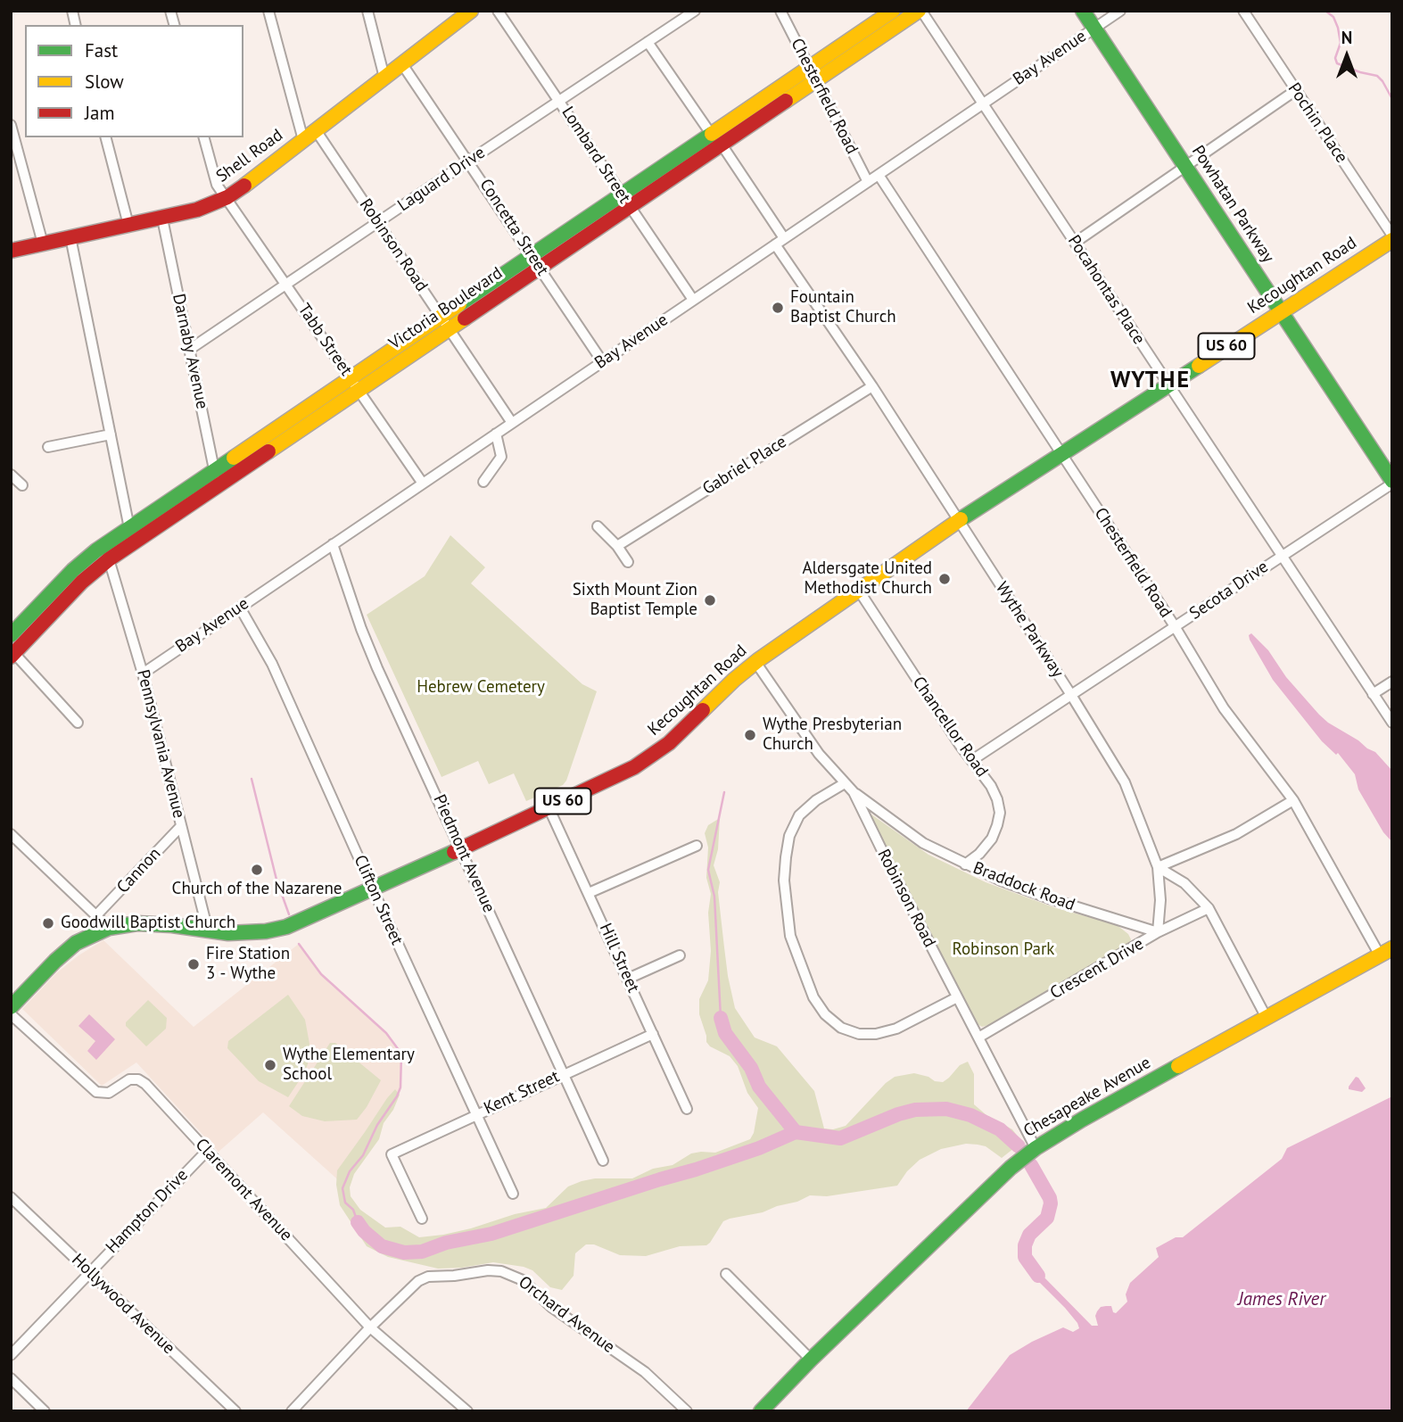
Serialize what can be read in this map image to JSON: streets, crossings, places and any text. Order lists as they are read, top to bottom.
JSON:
{
  "streets": {
    "main road": [
      "Shell Road",
      "Powhatan Parkway",
      "Kecoughtan Road",
      "Victoria Boulevard",
      "US 60",
      "Chesapeake Avenue"
    ],
    "street": [
      "Bay Avenue",
      "Chesterfield Road",
      "Pochin Place",
      "Lombard Street",
      "Laguard Drive",
      "Concetta Street",
      "Robinson Road",
      "Pocahontas Place",
      "Tabb Street",
      "Darnaby Avenue",
      "Gabriel Place",
      "Secota Drive",
      "Wythe Parkway",
      "Chancellor Road",
      "Pennsylvania Avenue",
      "Piedmont Avenue",
      "Cannon",
      "Braddock Road",
      "Clifton Street",
      "Hill Street",
      "Crescent Drive",
      "Kent Street",
      "Claremont Avenue",
      "Hampton Drive",
      "Hollywood Avenue",
      "Orchard Avenue"
    ]
  },
  "crossings": [
    ["Bay Avenue", "Chesterfield Road"],
    ["Bay Avenue", "Lombard Street"],
    ["Bay Avenue", "Powhatan Parkway"],
    ["Bay Avenue", "Concetta Street"],
    ["Bay Avenue", "Robinson Road"],
    ["Bay Avenue", "Pocahontas Place"],
    ["Bay Avenue", "Tabb Street"],
    ["Bay Avenue", "Wythe Parkway"],
    ["Bay Avenue", "Pennsylvania Avenue"],
    ["Bay Avenue", "Piedmont Avenue"],
    ["Bay Avenue", "Clifton Street"],
    ["Chesterfield Road", "Kecoughtan Road"],
    ["Chesterfield Road", "Victoria Boulevard"],
    ["Chesterfield Road", "Secota Drive"],
    ["Chesterfield Road", "Chesapeake Avenue"],
    ["Pochin Place", "Kecoughtan Road"],
    ["Lombard Street", "Laguard Drive"],
    ["Lombard Street", "Victoria Boulevard"],
    ["Shell Road", "Concetta Street"],
    ["Shell Road", "Robinson Road"],
    ["Shell Road", "Tabb Street"],
    ["Shell Road", "Darnaby Avenue"],
    ["Laguard Drive", "Concetta Street"],
    ["Laguard Drive", "Robinson Road"],
    ["Laguard Drive", "Tabb Street"],
    ["Laguard Drive", "Darnaby Avenue"],
    ["Powhatan Parkway", "Kecoughtan Road"],
    ["Powhatan Parkway", "Secota Drive"],
    ["Concetta Street", "Victoria Boulevard"],
    ["Robinson Road", "Kecoughtan Road"],
    ["Robinson Road", "Victoria Boulevard"],
    ["Robinson Road", "Braddock Road"],
    ["Robinson Road", "Crescent Drive"],
    ["Robinson Road", "Chesapeake Avenue"],
    ["Kecoughtan Road", "Pocahontas Place"],
    ["Kecoughtan Road", "Wythe Parkway"],
    ["Kecoughtan Road", "Chancellor Road"],
    ["Kecoughtan Road", "Pennsylvania Avenue"],
    ["Kecoughtan Road", "Piedmont Avenue"],
    ["Kecoughtan Road", "Clifton Street"],
    ["Kecoughtan Road", "Hill Street"],
    ["Pocahontas Place", "Victoria Boulevard"],
    ["Pocahontas Place", "Secota Drive"],
    ["Victoria Boulevard", "Tabb Street"],
    ["Victoria Boulevard", "Darnaby Avenue"],
    ["Victoria Boulevard", "Pennsylvania Avenue"],
    ["Gabriel Place", "Wythe Parkway"],
    ["Secota Drive", "Wythe Parkway"],
    ["Secota Drive", "Chancellor Road"],
    ["Wythe Parkway", "Crescent Drive"],
    ["Chancellor Road", "Braddock Road"],
    ["Pennsylvania Avenue", "Cannon"],
    ["Piedmont Avenue", "Kent Street"],
    ["Braddock Road", "Crescent Drive"],
    ["Clifton Street", "Kent Street"],
    ["Hill Street", "Kent Street"],
    ["Claremont Avenue", "Hampton Drive"],
    ["Claremont Avenue", "Orchard Avenue"],
    ["Hampton Drive", "Hollywood Avenue"]
  ],
  "districts": ["WYTHE"],
  "water": ["James River"],
  "parks": ["Hebrew Cemetery", "Robinson Park"],
  "places": [
    "Fountain Baptist Church",
    "Aldersgate United Methodist Church",
    "Sixth Mount Zion Baptist Temple",
    "Wythe Presbyterian Church",
    "Church of the Nazarene",
    "Goodwill Baptist Church",
    "Fire Station 3 - Wythe",
    "Wythe Elementary School"
  ],
  "legend": ["Fast", "Slow", "Jam"],
  "north": "top"
}
